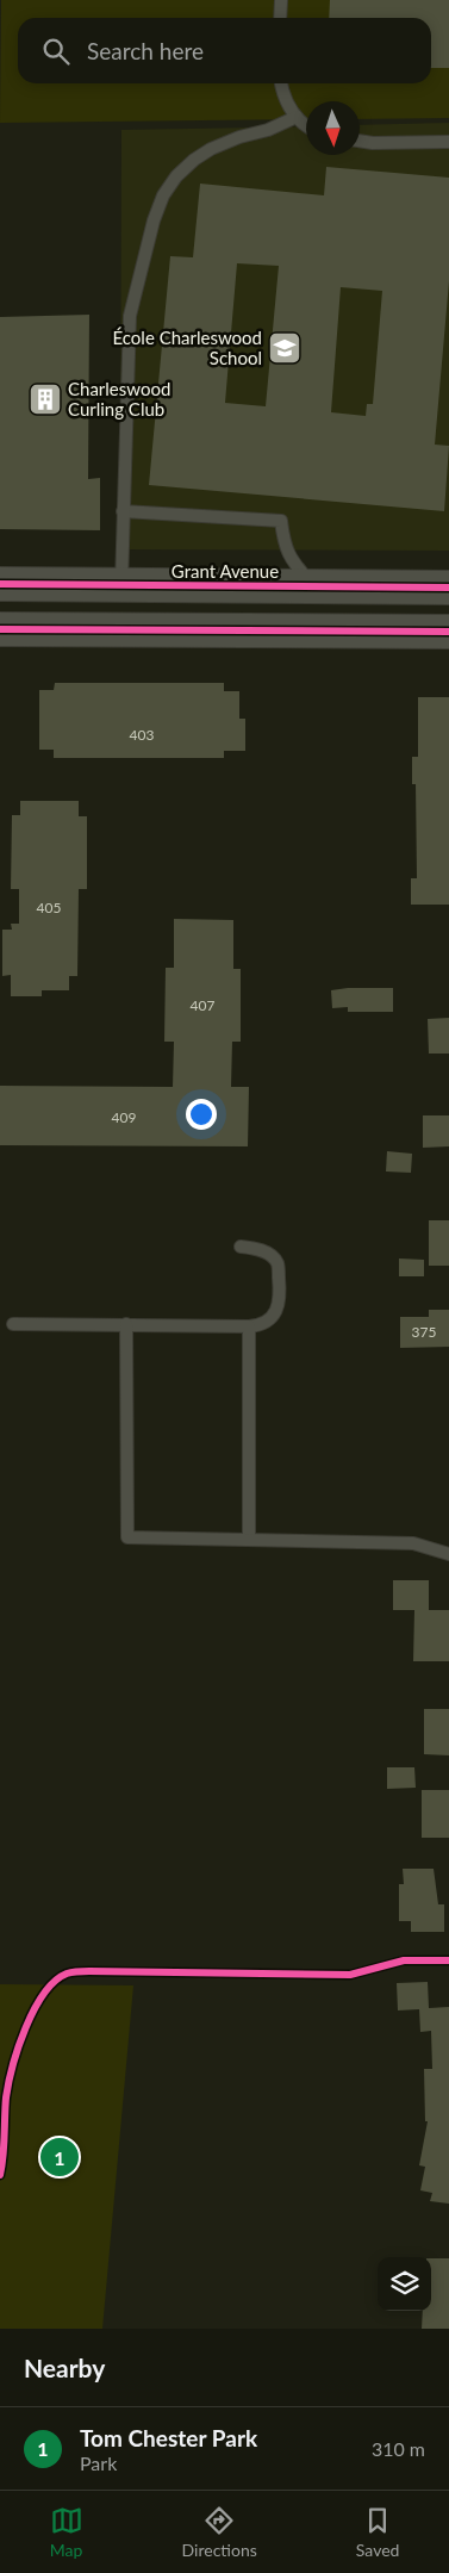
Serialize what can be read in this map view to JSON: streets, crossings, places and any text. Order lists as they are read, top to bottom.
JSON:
{
  "streets": {
    "main road": ["Grant Avenue"]
  },
  "places": {
    "school or university": ["École Charleswood School"],
    "building": ["Charleswood Curling Club"]
  },
  "house_numbers": [
    "403",
    "405",
    "407",
    "409",
    "375"
  ],
  "north": "bottom",
  "page": {
    "search": "Search here",
    "pins": "1",
    "heading": "Nearby",
    "list": [
      {
        "mark": "1",
        "name": "Tom Chester Park",
        "note": "Park",
        "value": "310 m"
      }
    ],
    "nav": ["Map", "Directions", "Saved"]
  }
}
